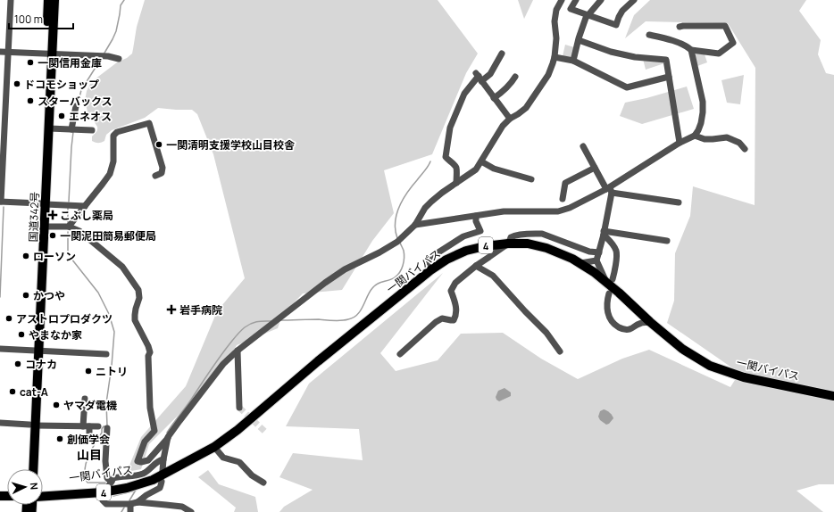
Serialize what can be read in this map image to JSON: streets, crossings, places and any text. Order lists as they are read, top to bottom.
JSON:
{
  "streets": {
    "highway": ["国道342号", "4", "一関バイパス"]
  },
  "districts": ["山目"],
  "places": {
    "other": [
      "一関信用金庫",
      "ドコモショップ",
      "スターバックス",
      "エネオス",
      "一関清明支援学校山目校舎",
      "一関泥田簡易郵便局",
      "ローソン",
      "かつや",
      "アストロプロダクツ",
      "やまなか家",
      "コナカ",
      "ニトリ",
      "cat-A",
      "ヤマダ電機",
      "創価学会"
    ],
    "health": ["こぶし薬局", "岩手病院"]
  },
  "scale_bar": "100 m",
  "north": "right"
}
